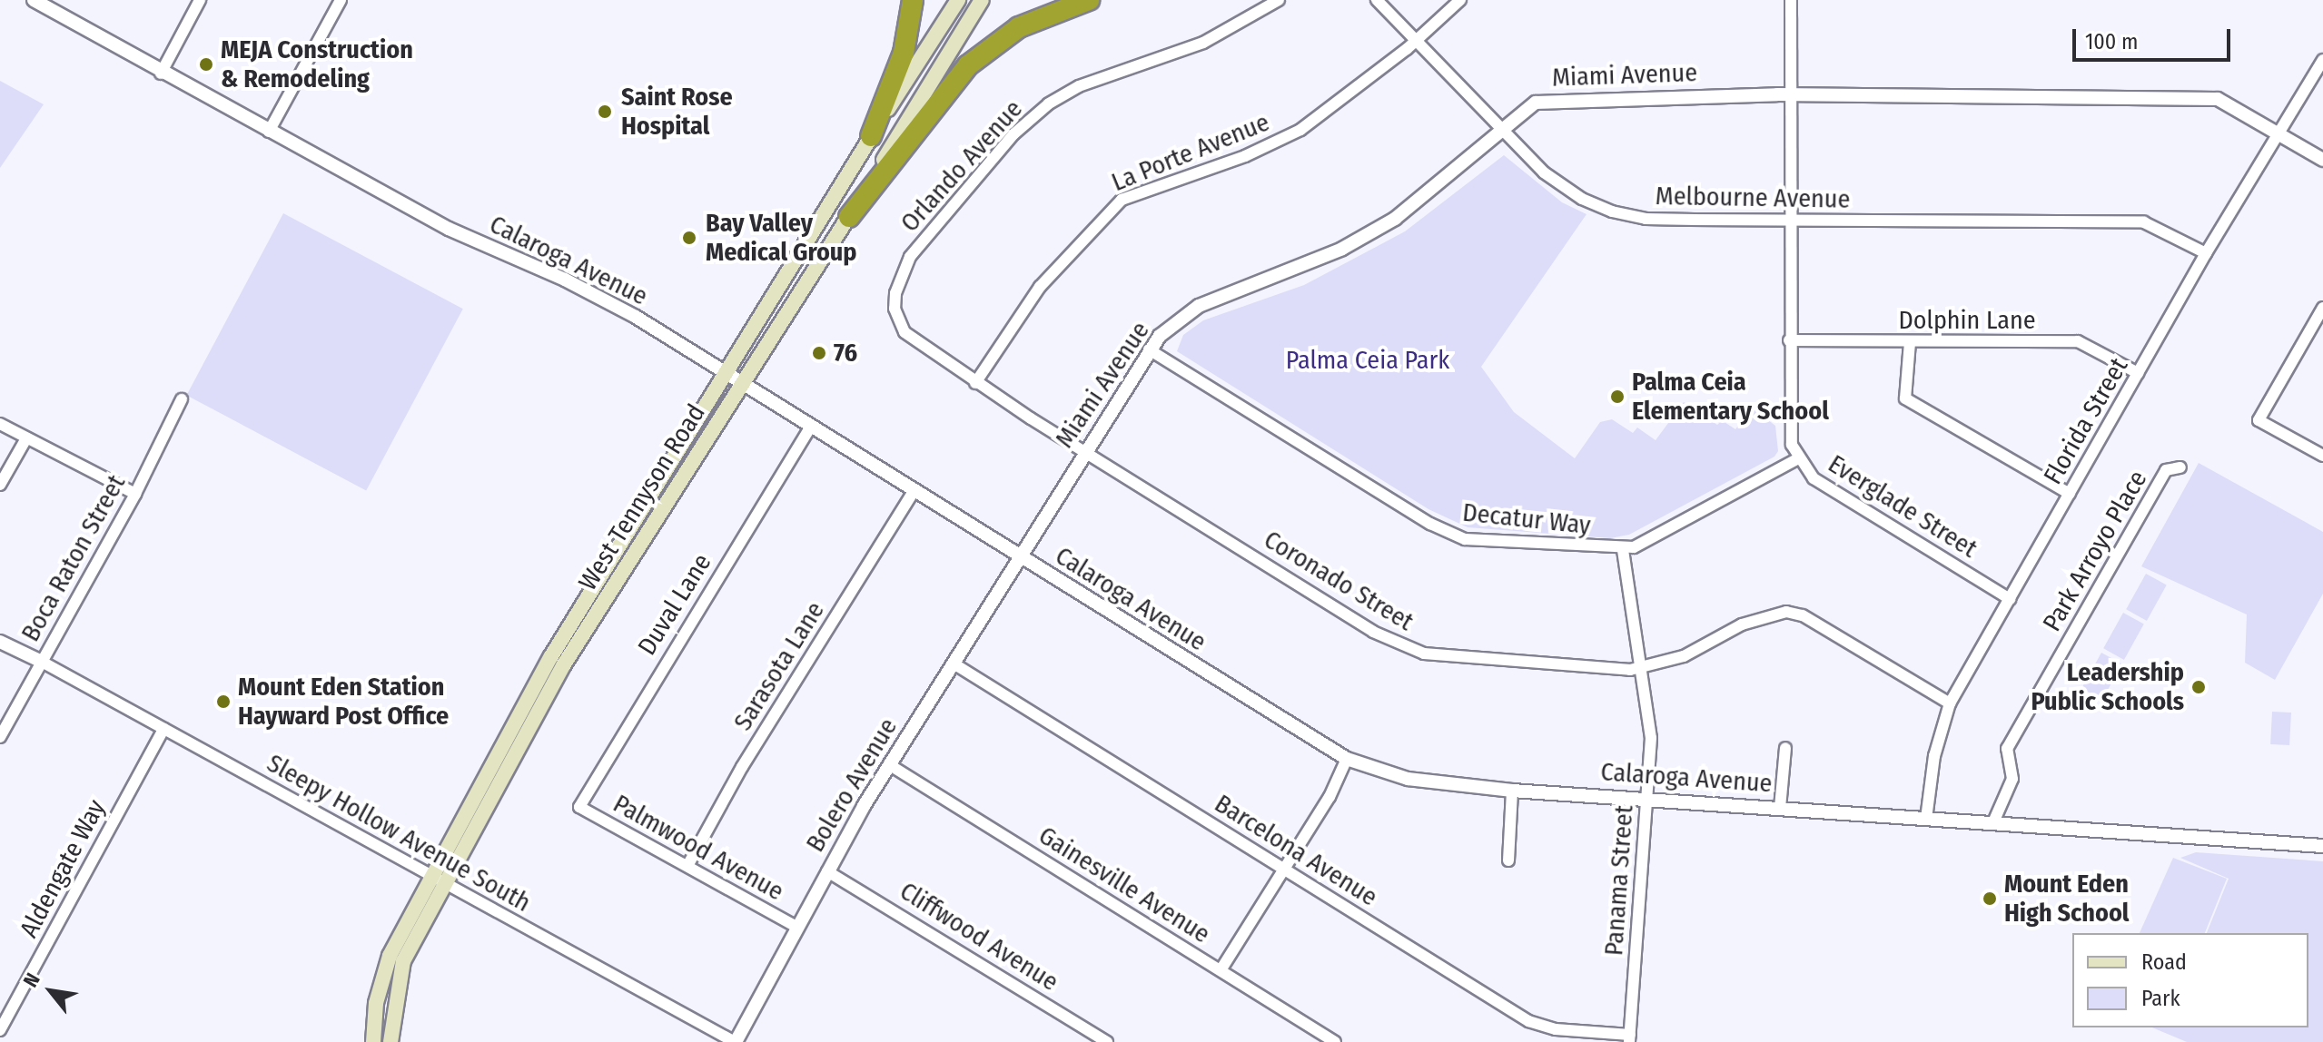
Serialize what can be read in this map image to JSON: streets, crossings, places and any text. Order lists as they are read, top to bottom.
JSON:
{
  "streets": {
    "main road": ["West Tennyson Road"],
    "street": [
      "Miami Avenue",
      "La Porte Avenue",
      "Orlando Avenue",
      "Melbourne Avenue",
      "Calaroga Avenue",
      "Dolphin Lane",
      "Florida Street",
      "Everglade Street",
      "Decatur Way",
      "Park Arroyo Place",
      "Boca Raton Street",
      "Coronado Street",
      "Duval Lane",
      "Sarasota Lane",
      "Bolero Avenue",
      "Sleepy Hollow Avenue South",
      "Palmwood Avenue",
      "Barcelona Avenue",
      "Aldengate Way",
      "Panama Street",
      "Gainesville Avenue",
      "Cliffwood Avenue"
    ]
  },
  "crossings": [
    ["Miami Avenue", "Melbourne Avenue"],
    ["Miami Avenue", "Calaroga Avenue"],
    ["Miami Avenue", "Florida Street"],
    ["Miami Avenue", "Everglade Street"],
    ["Miami Avenue", "Decatur Way"],
    ["Miami Avenue", "Coronado Street"],
    ["Miami Avenue", "Bolero Avenue"],
    ["La Porte Avenue", "Melbourne Avenue"],
    ["La Porte Avenue", "Coronado Street"],
    ["Orlando Avenue", "Coronado Street"],
    ["Melbourne Avenue", "Florida Street"],
    ["Melbourne Avenue", "Everglade Street"],
    ["Calaroga Avenue", "Florida Street"],
    ["Calaroga Avenue", "West Tennyson Road"],
    ["Calaroga Avenue", "Park Arroyo Place"],
    ["Calaroga Avenue", "Duval Lane"],
    ["Calaroga Avenue", "Sarasota Lane"],
    ["Calaroga Avenue", "Bolero Avenue"],
    ["Calaroga Avenue", "Panama Street"],
    ["Dolphin Lane", "Florida Street"],
    ["Dolphin Lane", "Everglade Street"],
    ["Florida Street", "Everglade Street"],
    ["Florida Street", "Coronado Street"],
    ["West Tennyson Road", "Sleepy Hollow Avenue South"],
    ["Everglade Street", "Decatur Way"],
    ["Decatur Way", "Panama Street"],
    ["Boca Raton Street", "Sleepy Hollow Avenue South"],
    ["Coronado Street", "Panama Street"],
    ["Duval Lane", "Palmwood Avenue"],
    ["Sarasota Lane", "Palmwood Avenue"],
    ["Bolero Avenue", "Sleepy Hollow Avenue South"],
    ["Bolero Avenue", "Palmwood Avenue"],
    ["Bolero Avenue", "Barcelona Avenue"],
    ["Bolero Avenue", "Gainesville Avenue"],
    ["Bolero Avenue", "Cliffwood Avenue"],
    ["Sleepy Hollow Avenue South", "Aldengate Way"],
    ["Barcelona Avenue", "Panama Street"]
  ],
  "parks": ["Palma Ceia Park"],
  "places": [
    "MEJA Construction & Remodeling",
    "Saint Rose Hospital",
    "Bay Valley Medical Group",
    "76",
    "Palma Ceia Elementary School",
    "Leadership Public Schools",
    "Mount Eden Station Hayward Post Office",
    "Mount Eden High School"
  ],
  "legend": ["Road", "Park"],
  "scale_bar": "100 m",
  "north": "top left"
}
